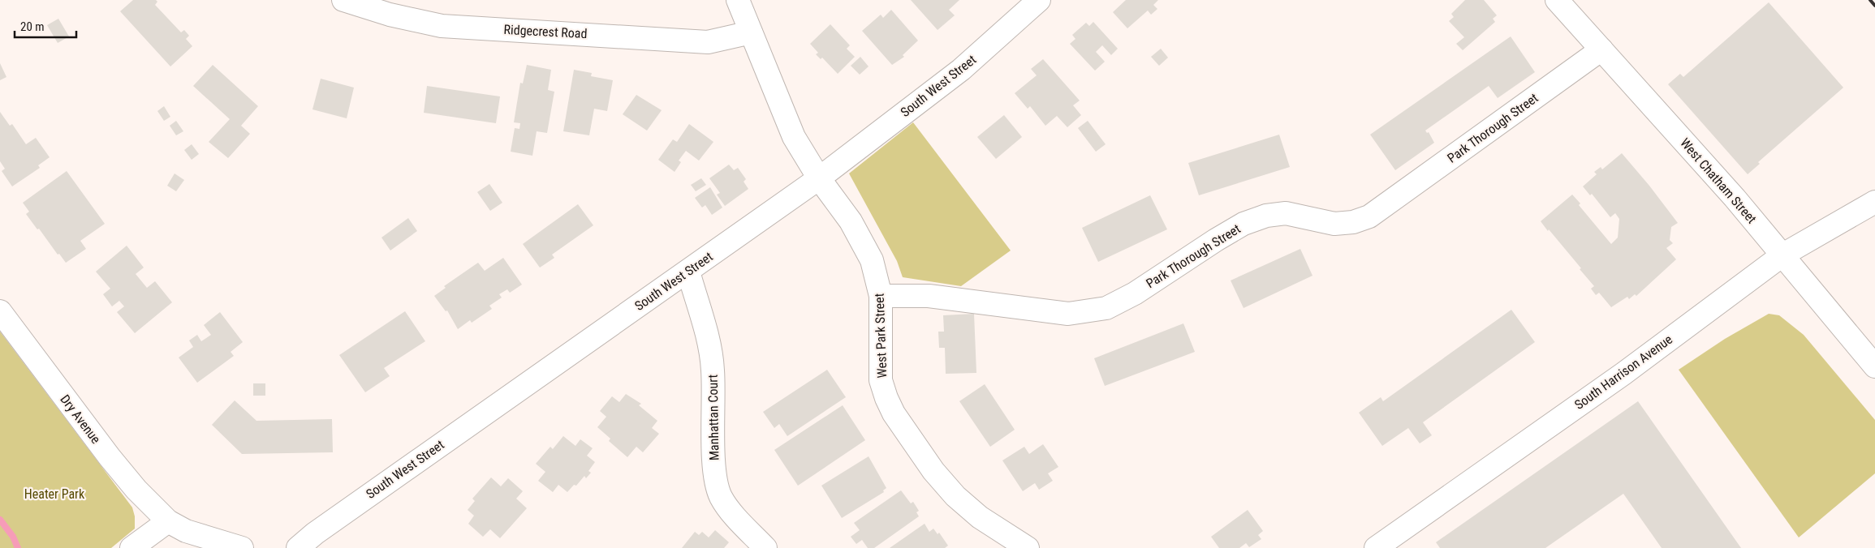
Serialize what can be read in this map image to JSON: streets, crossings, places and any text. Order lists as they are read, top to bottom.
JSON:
{
  "streets": {
    "street": [
      "Ridgecrest Road",
      "South West Street",
      "Park Thorough Street",
      "West Chatham Street",
      "West Park Street",
      "South Harrison Avenue",
      "Manhattan Court",
      "Dry Avenue"
    ]
  },
  "crossings": [
    ["Ridgecrest Road", "West Park Street"],
    ["South West Street", "West Park Street"],
    ["South West Street", "Manhattan Court"],
    ["Park Thorough Street", "West Chatham Street"],
    ["Park Thorough Street", "West Park Street"],
    ["West Chatham Street", "South Harrison Avenue"]
  ],
  "parks": ["Heater Park"],
  "scale_bar": "20 m"
}
